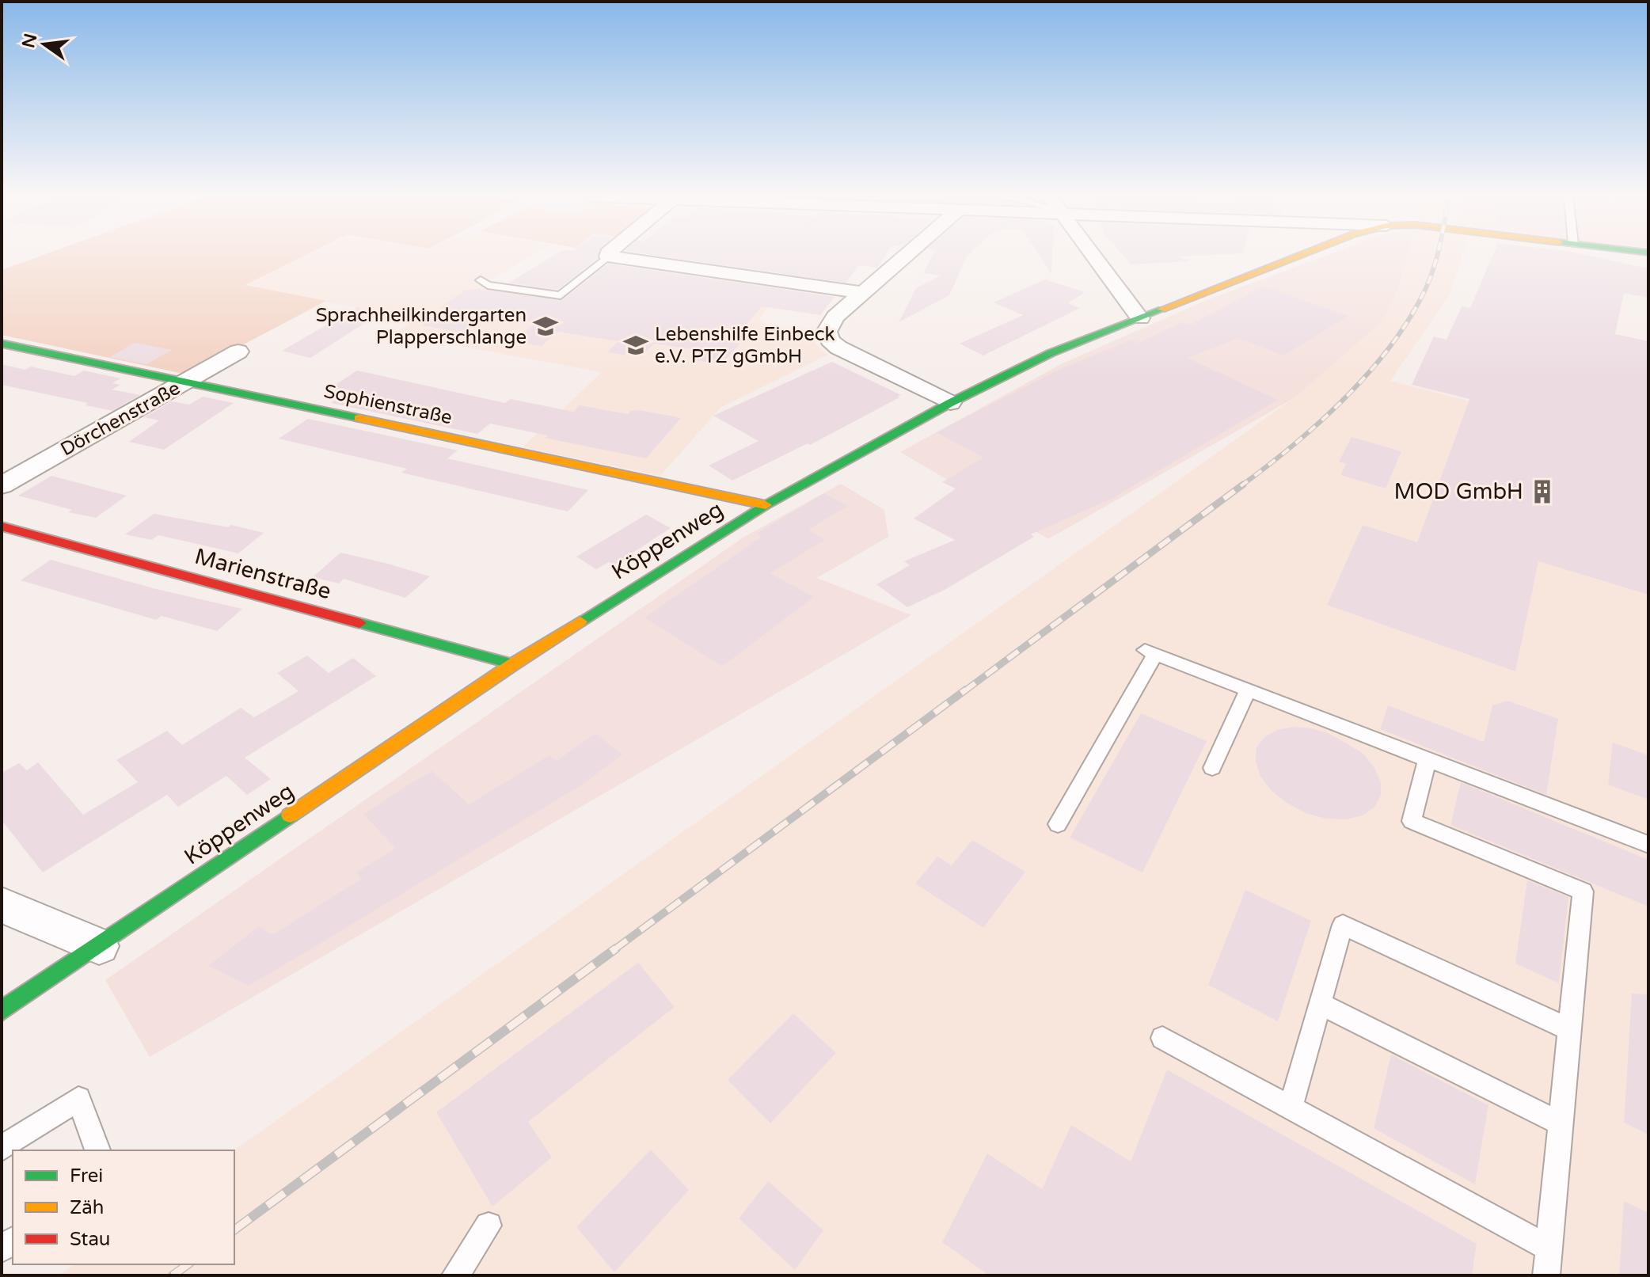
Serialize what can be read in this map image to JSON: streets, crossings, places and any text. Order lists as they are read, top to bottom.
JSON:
{
  "streets": {
    "street": [
      "Sophienstraße",
      "Dörchenstraße",
      "Köppenweg",
      "Marienstraße"
    ]
  },
  "crossings": [
    ["Sophienstraße", "Dörchenstraße"],
    ["Sophienstraße", "Köppenweg"],
    ["Köppenweg", "Marienstraße"]
  ],
  "places": {
    "school or university": ["Sprachheilkindergarten Plapperschlange", "Lebenshilfe Einbeck e.V. PTZ gGmbH"],
    "building": ["MOD GmbH"]
  },
  "legend": ["Frei", "Zäh", "Stau"],
  "north": "left"
}
